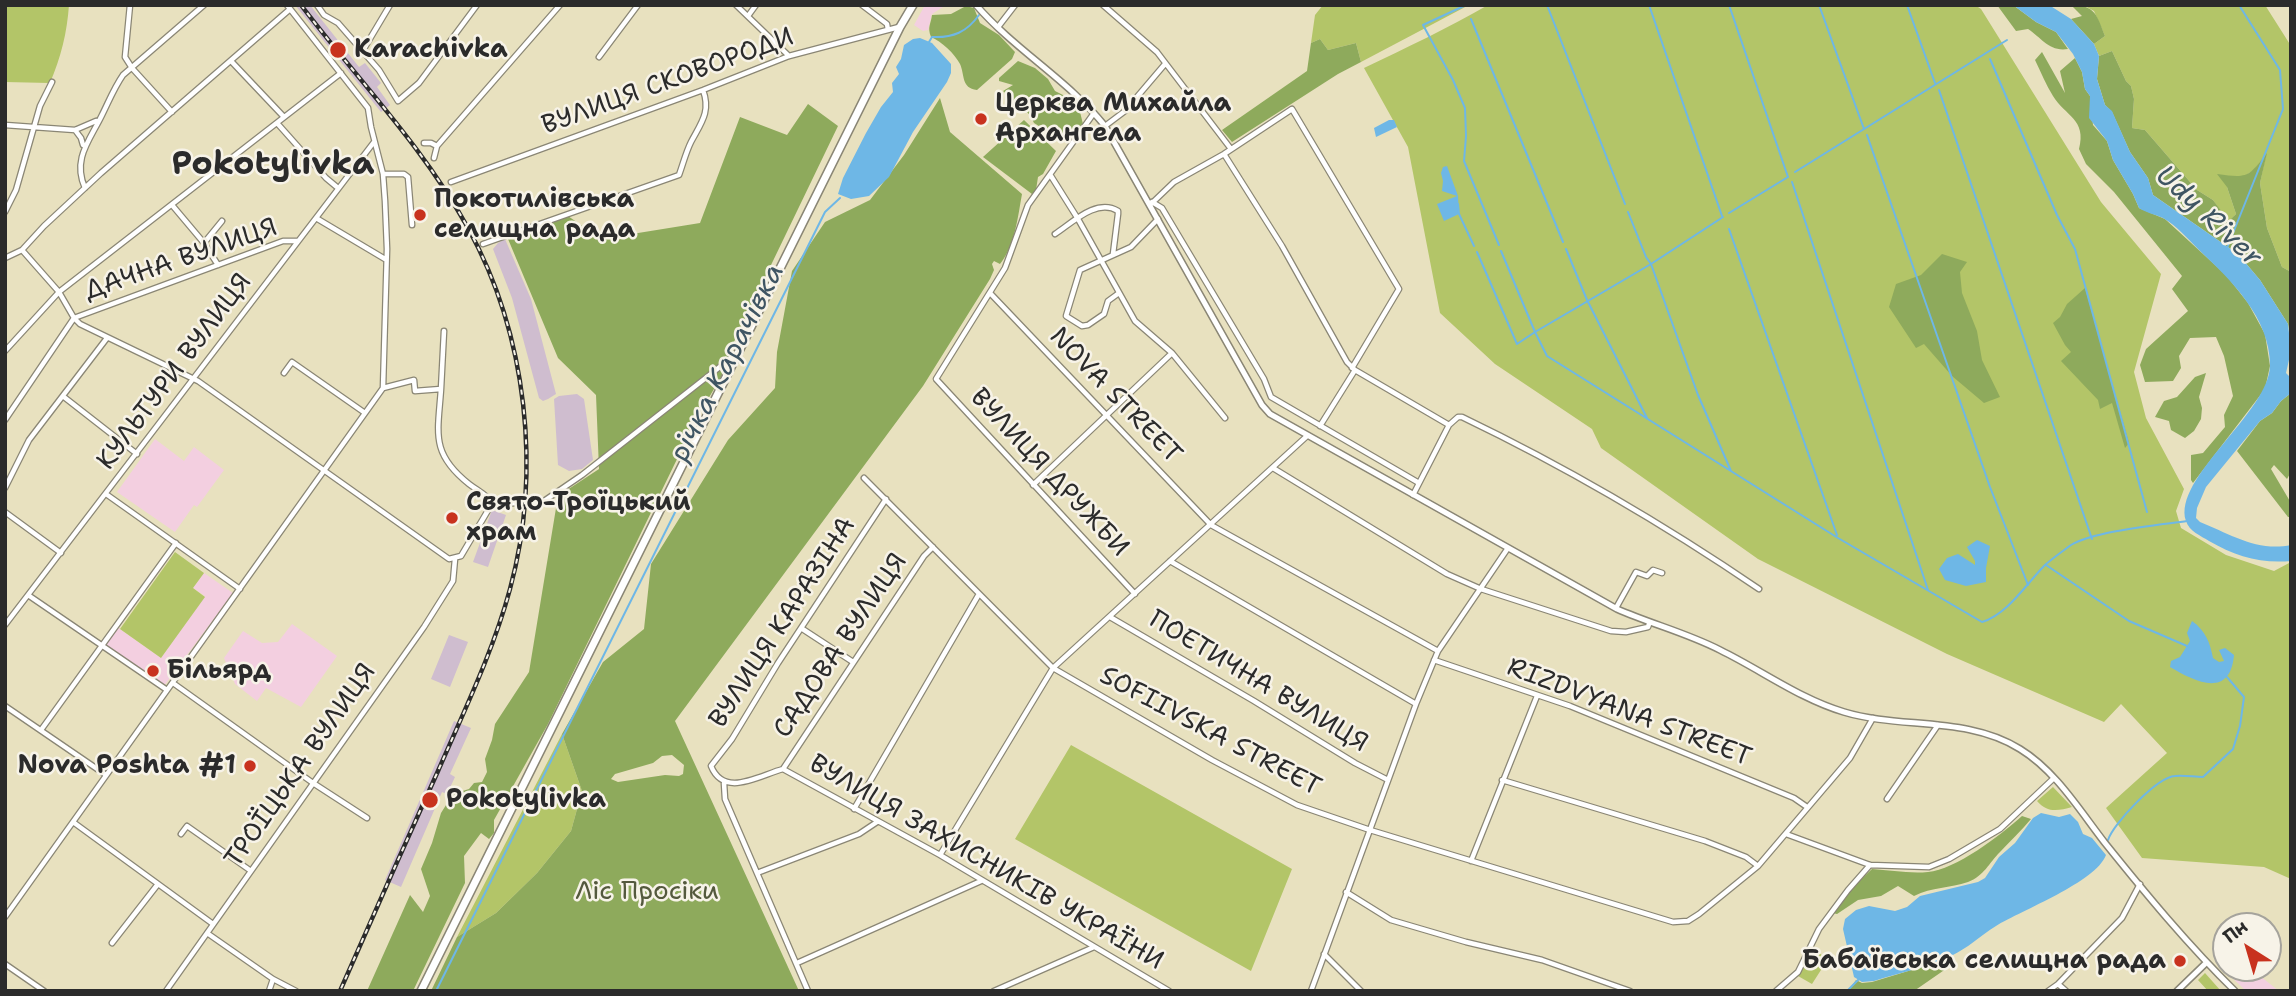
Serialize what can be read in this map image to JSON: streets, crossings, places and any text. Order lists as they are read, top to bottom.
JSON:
{
  "streets": {
    "street": [
      "ВУЛИЦЯ СКОВОРОДИ",
      "ДАЧНА ВУЛИЦЯ",
      "КУЛЬТУРИ ВУЛИЦЯ",
      "NOVA STREET",
      "ВУЛИЦЯ ДРУЖБИ",
      "ВУЛИЦЯ КАРАЗІНА",
      "САДОВА ВУЛИЦЯ",
      "ПОЕТИЧНА ВУЛИЦЯ",
      "RIZDVYANA STREET",
      "SOFIIVSKA STREET",
      "ТРОЇЦЬКА ВУЛИЦЯ",
      "ВУЛИЦЯ ЗАХИСНИКІВ УКРАЇНИ"
    ]
  },
  "crossings": [
    ["ДАЧНА ВУЛИЦЯ", "КУЛЬТУРИ ВУЛИЦЯ"],
    ["NOVA STREET", "ВУЛИЦЯ ДРУЖБИ"],
    ["ВУЛИЦЯ КАРАЗІНА", "SOFIIVSKA STREET"],
    ["ВУЛИЦЯ КАРАЗІНА", "ВУЛИЦЯ ЗАХИСНИКІВ УКРАЇНИ"],
    ["САДОВА ВУЛИЦЯ", "SOFIIVSKA STREET"],
    ["САДОВА ВУЛИЦЯ", "ВУЛИЦЯ ЗАХИСНИКІВ УКРАЇНИ"]
  ],
  "districts": ["Pokotylivka"],
  "water": ["Udy River", "річка Карачівка"],
  "parks": ["Ліс Просіки"],
  "places": [
    "Karachivka",
    "Церква Михайла Архангела",
    "Покотилівська селищна рада",
    "Свято-Троїцький храм",
    "Більярд",
    "Nova Poshta #1",
    "Pokotylivka",
    "Бабаївська селищна рада"
  ],
  "north": "top left"
}
